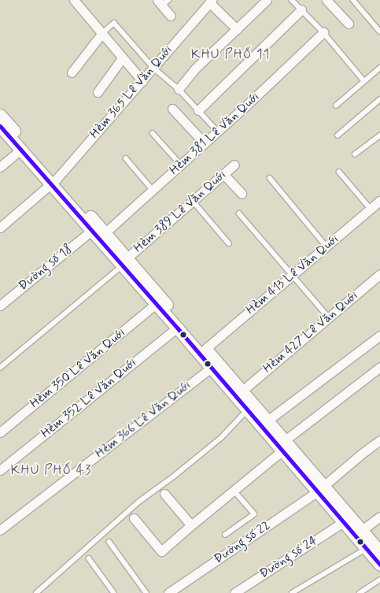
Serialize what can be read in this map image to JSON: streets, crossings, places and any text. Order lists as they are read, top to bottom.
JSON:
{
  "streets": {
    "street": [
      "Hẻm 365 Lê Văn Quới",
      "Hẻm 381 Lê Văn Quới",
      "Hẻm 389 Lê Văn Quới",
      "Đường số 18",
      "Hẻm 413 Lê Văn Quới",
      "Hẻm 427 Lê Văn Quới",
      "Hẻm 350 Lê Văn Quới",
      "Hẻm 352 Lê Văn Quới",
      "Hẻm 366 Lê Văn Quới",
      "Đường số 22",
      "Đường số 24"
    ]
  },
  "districts": ["KHU PHỐ 11", "KHU PHỐ 43"]
}
